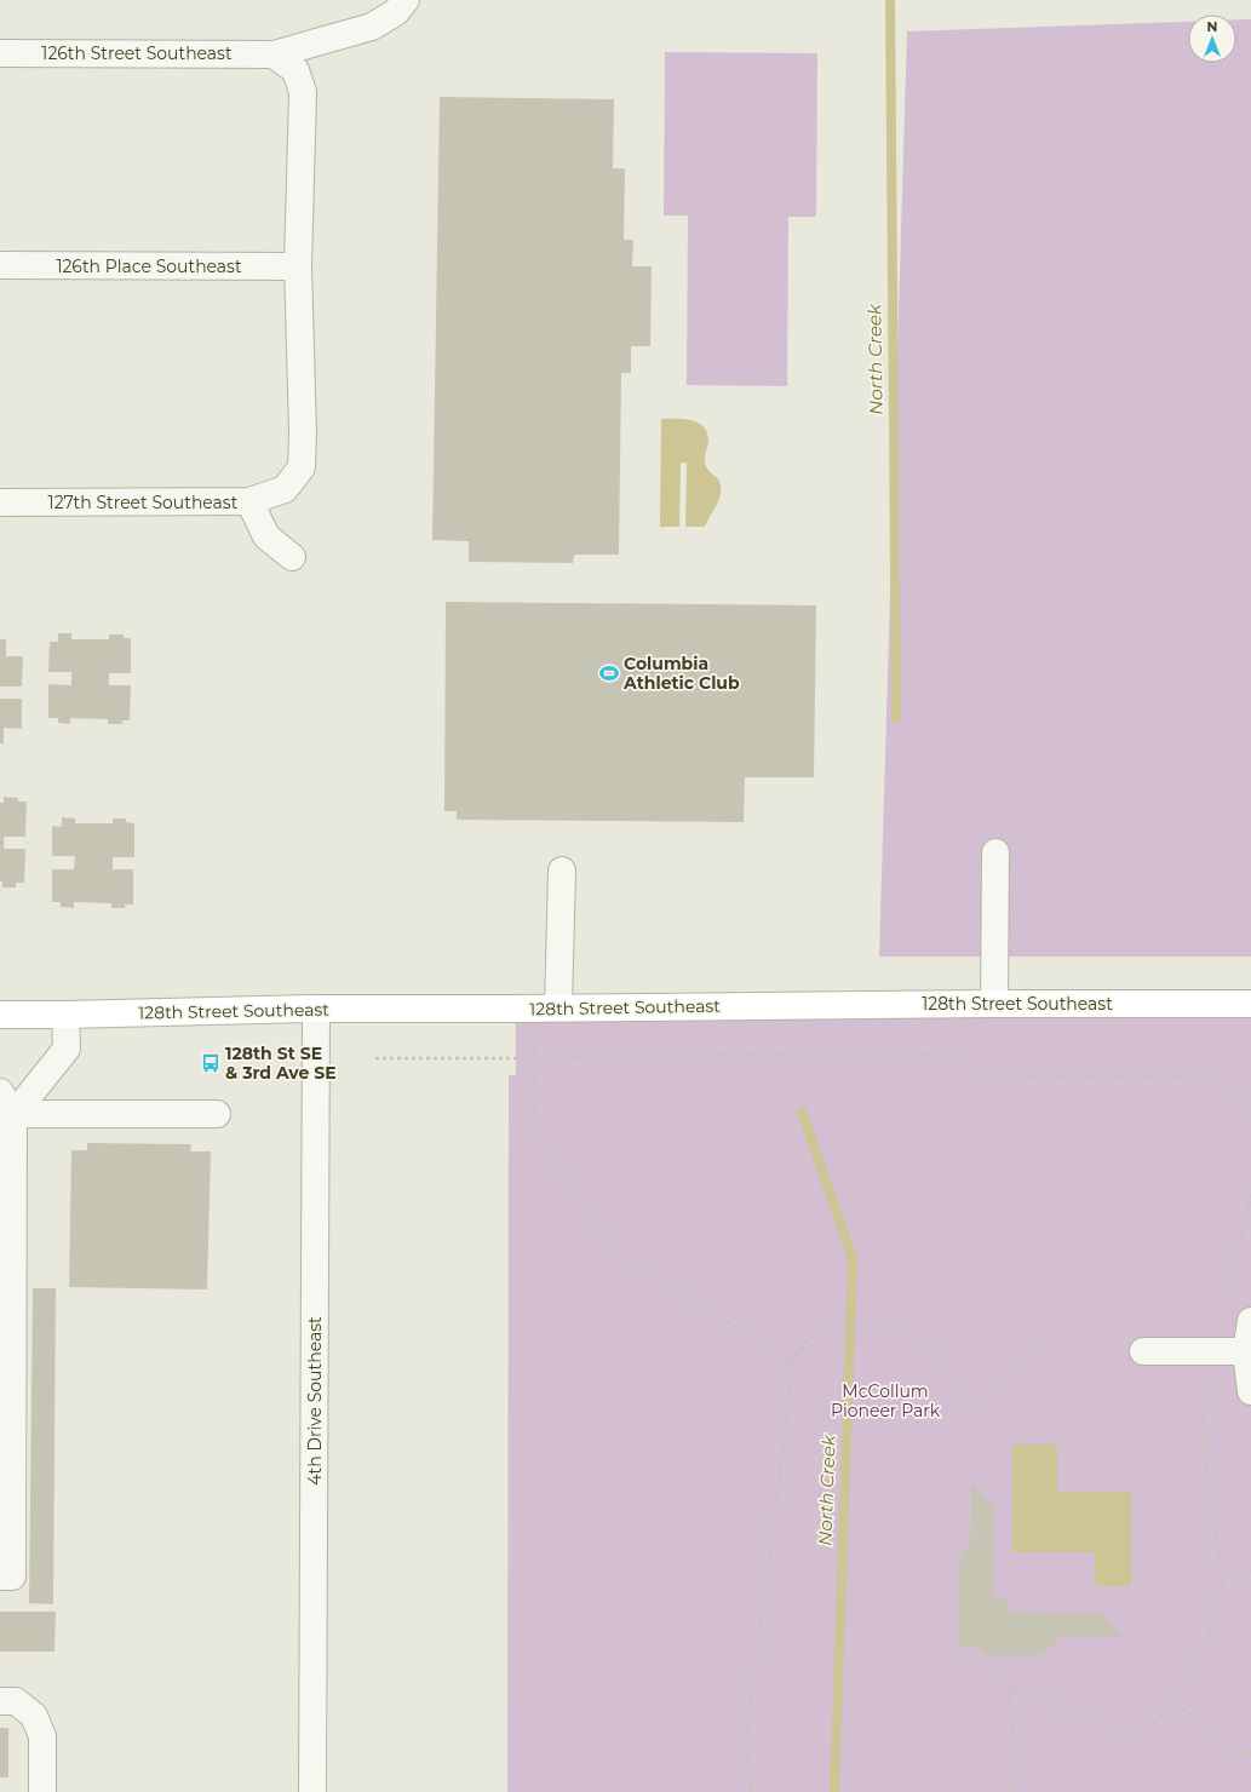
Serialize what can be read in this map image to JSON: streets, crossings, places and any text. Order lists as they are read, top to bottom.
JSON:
{
  "streets": {
    "main road": ["128th Street Southeast"],
    "street": [
      "126th Street Southeast",
      "126th Place Southeast",
      "127th Street Southeast",
      "4th Drive Southeast"
    ]
  },
  "crossings": [
    ["126th Place Southeast", "127th Street Southeast"],
    ["128th Street Southeast", "4th Drive Southeast"]
  ],
  "water": ["North Creek"],
  "parks": ["McCollum Pioneer Park"],
  "places": {
    "sports": ["Columbia Athletic Club"],
    "bus stop": ["128th St SE & 3rd Ave SE"]
  },
  "north": "top"
}
